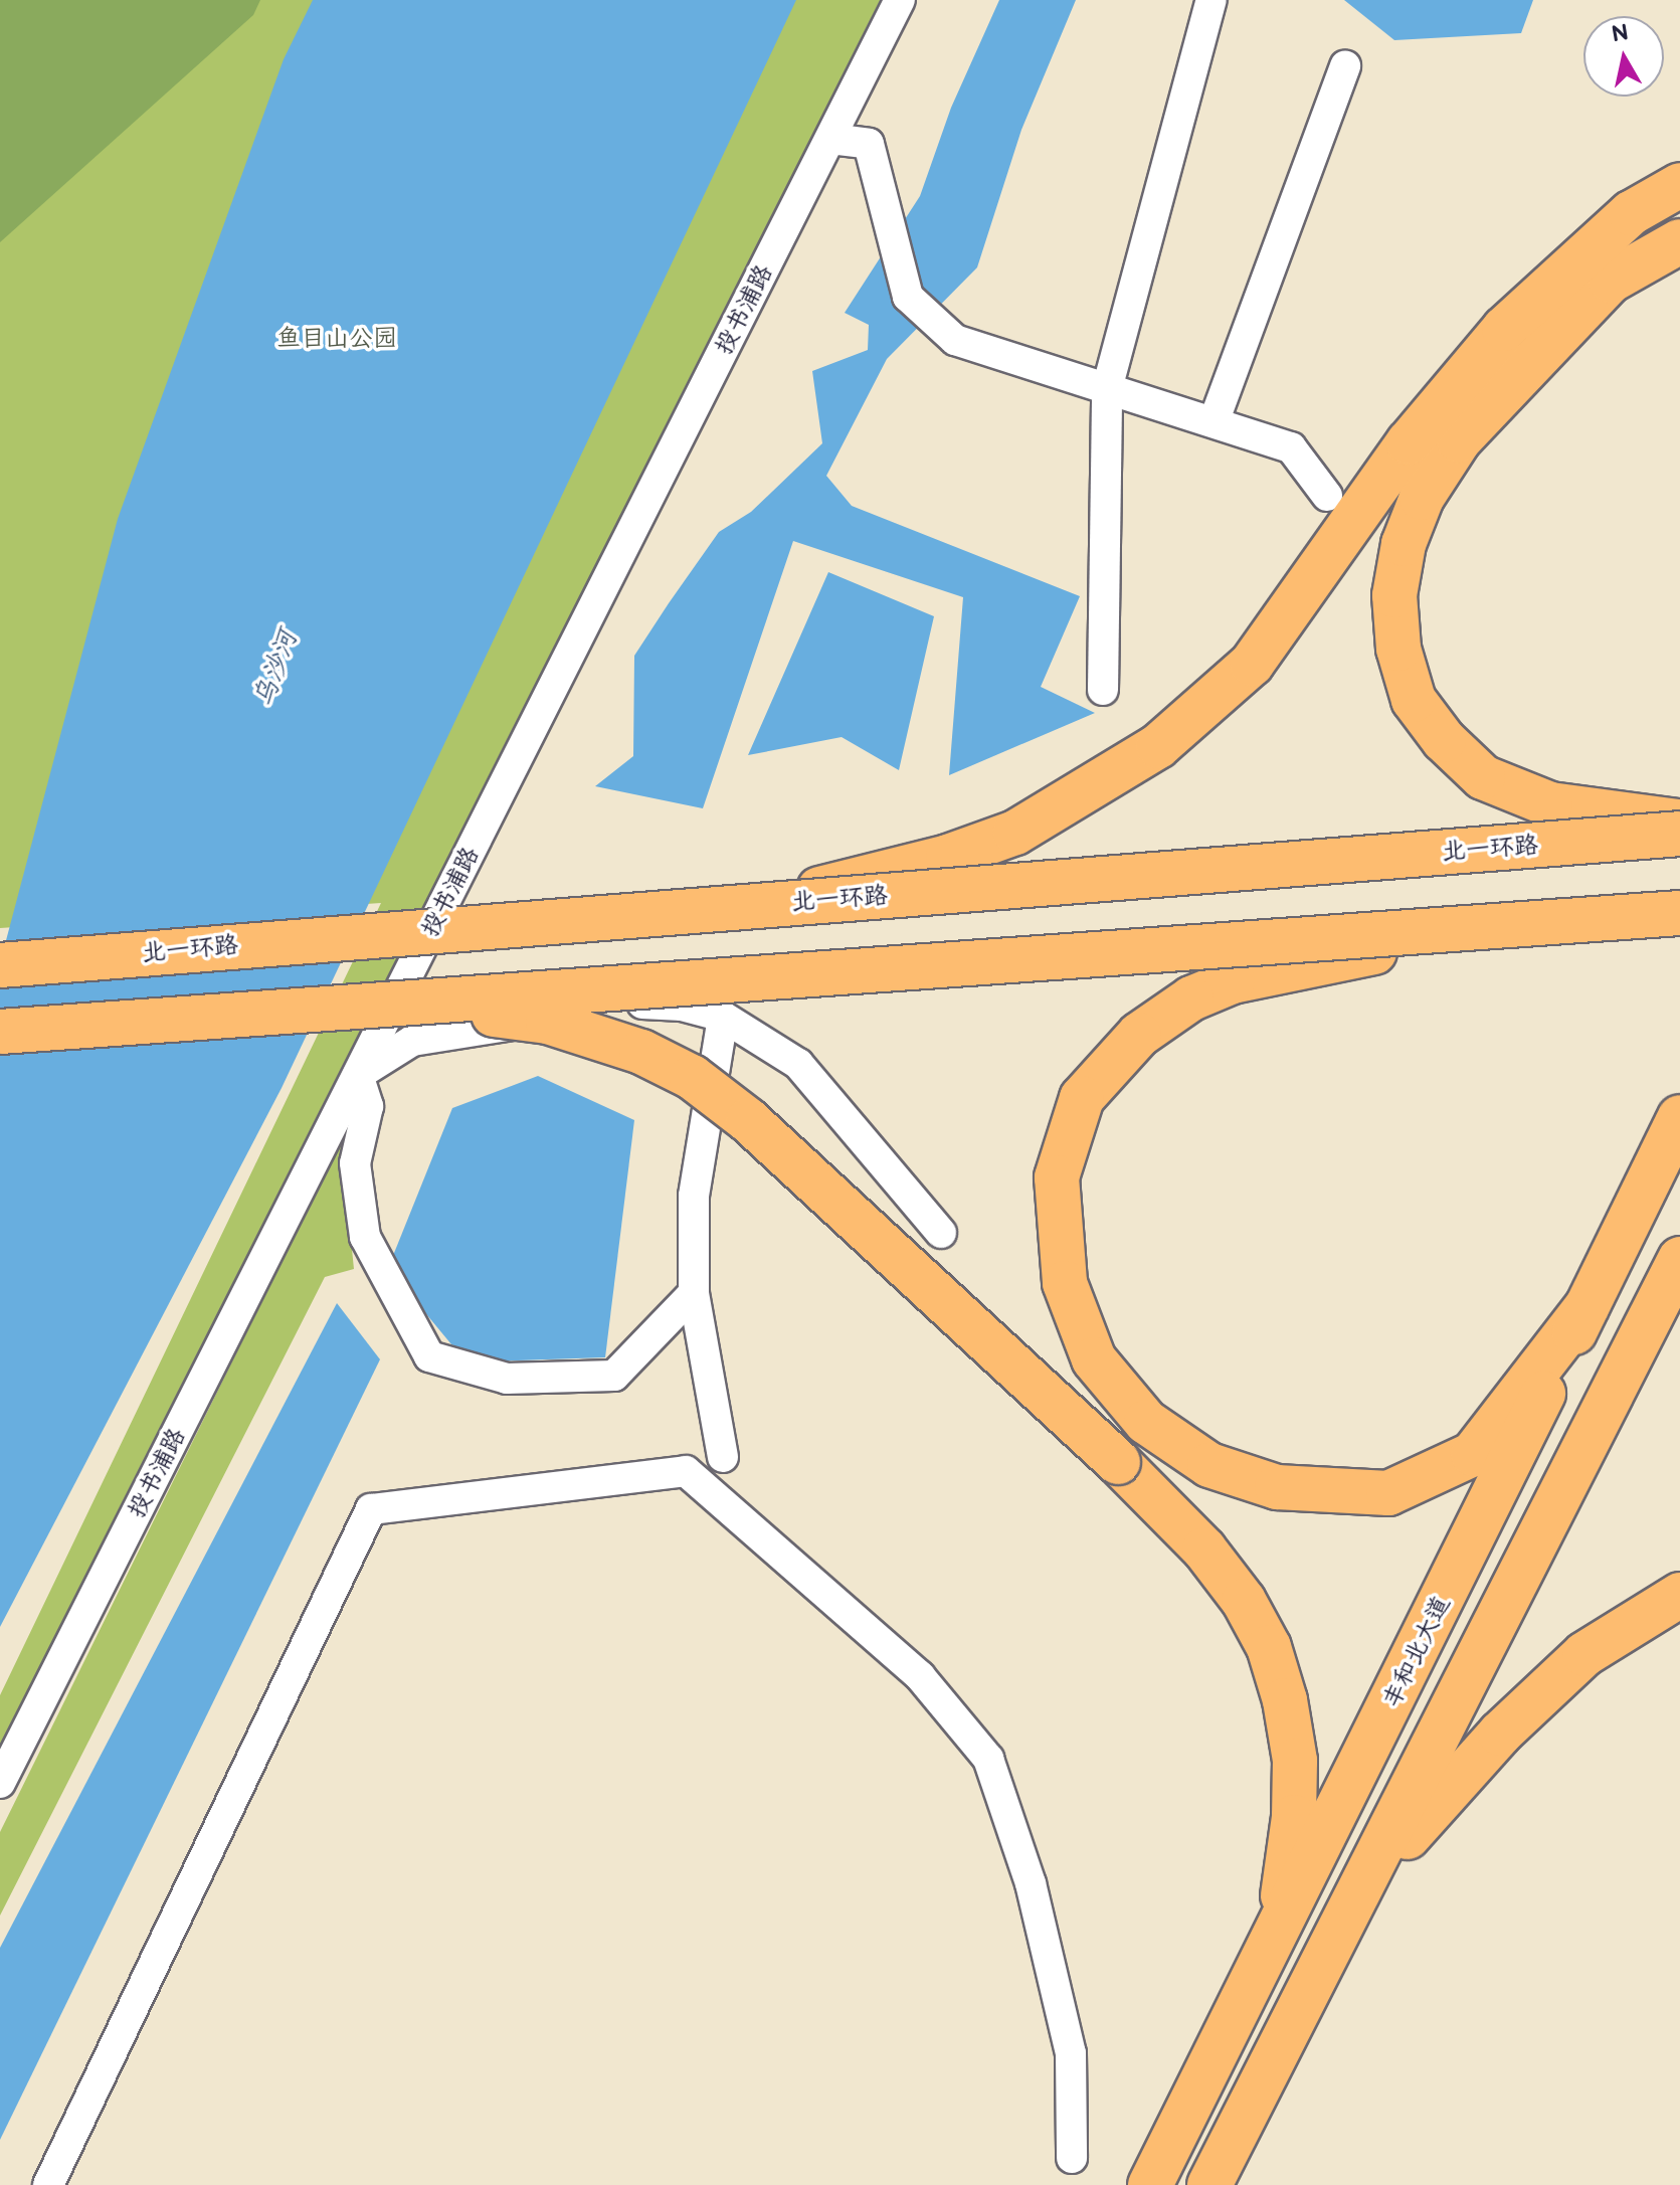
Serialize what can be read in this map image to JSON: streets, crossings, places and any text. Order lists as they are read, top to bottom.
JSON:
{
  "streets": {
    "highway": ["北一环路", "丰和北大道"],
    "street": ["投书浦路"]
  },
  "water": ["乌沙河"],
  "parks": ["鱼目山公园"],
  "north": "top"
}
